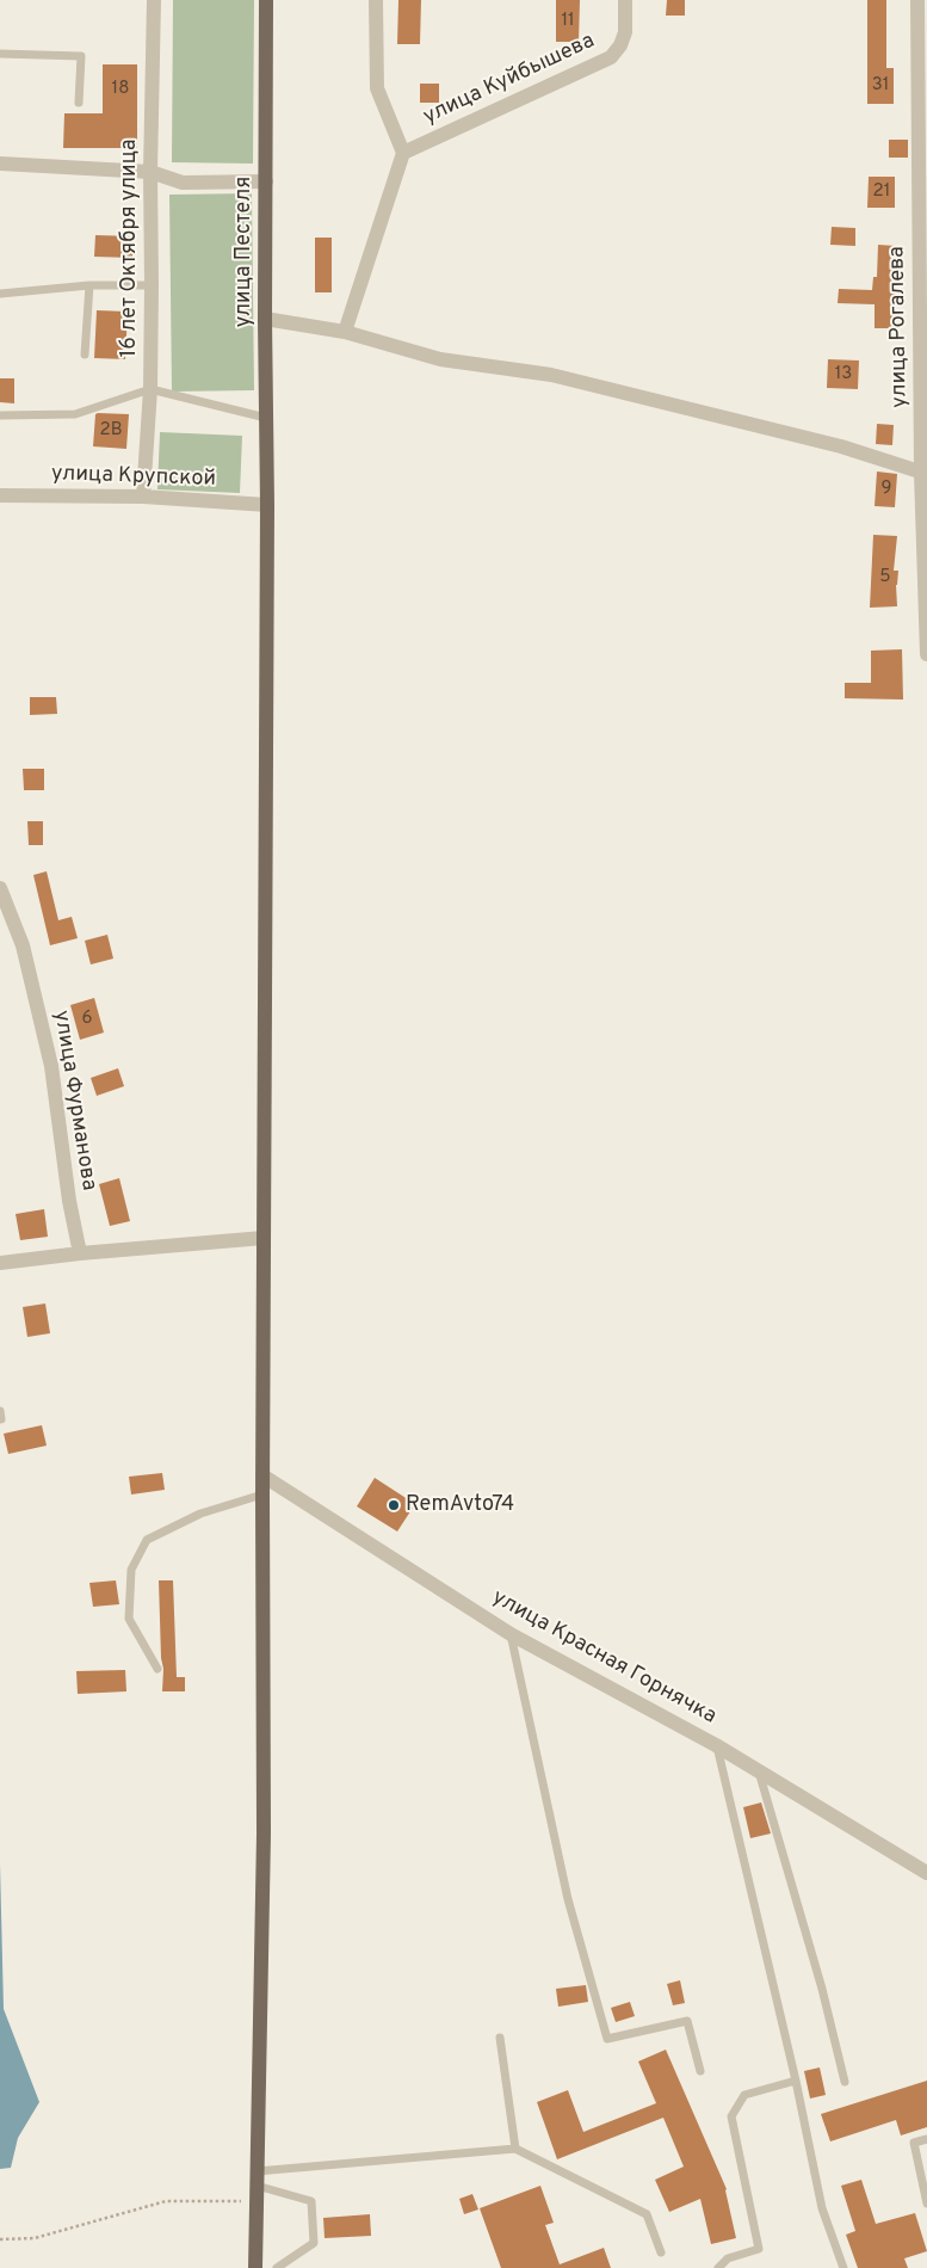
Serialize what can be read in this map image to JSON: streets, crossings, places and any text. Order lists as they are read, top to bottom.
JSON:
{
  "streets": {
    "main road": ["улица Пестеля"],
    "street": [
      "улица Куйбышева",
      "16 лет Октября улица",
      "улица Рогалева",
      "улица Крупской",
      "улица Фурманова",
      "улица Красная Горнячка"
    ]
  },
  "crossings": [
    ["16 лет Октября улица", "улица Крупской"],
    ["улица Пестеля", "улица Крупской"],
    ["улица Пестеля", "улица Красная Горнячка"]
  ],
  "places": ["RemAvto74"],
  "house_numbers": [
    "11",
    "31",
    "18",
    "21",
    "13",
    "2В",
    "9",
    "5",
    "6"
  ]
}
